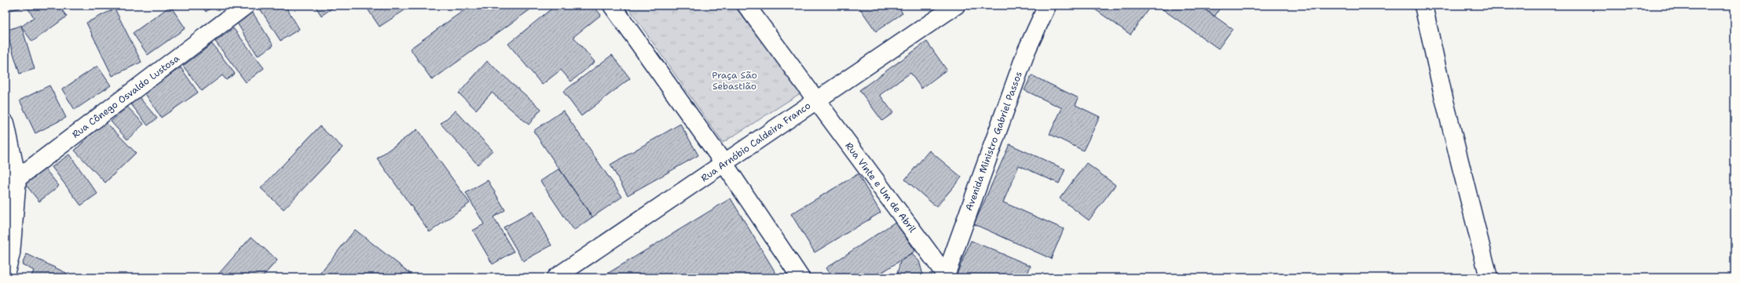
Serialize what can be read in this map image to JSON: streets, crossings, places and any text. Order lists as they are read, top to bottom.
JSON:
{
  "streets": {
    "street": [
      "Rua Cônego Osvaldo Lustosa",
      "Avenida Ministro Gabriel Passos",
      "Rua Arnóbio Caldeira Franco",
      "Rua Vinte e Um de Abril"
    ]
  },
  "crossings": [
    ["Avenida Ministro Gabriel Passos", "Rua Vinte e Um de Abril"],
    ["Rua Arnóbio Caldeira Franco", "Rua Vinte e Um de Abril"]
  ],
  "parks": ["Praça São Sebastião"]
}
